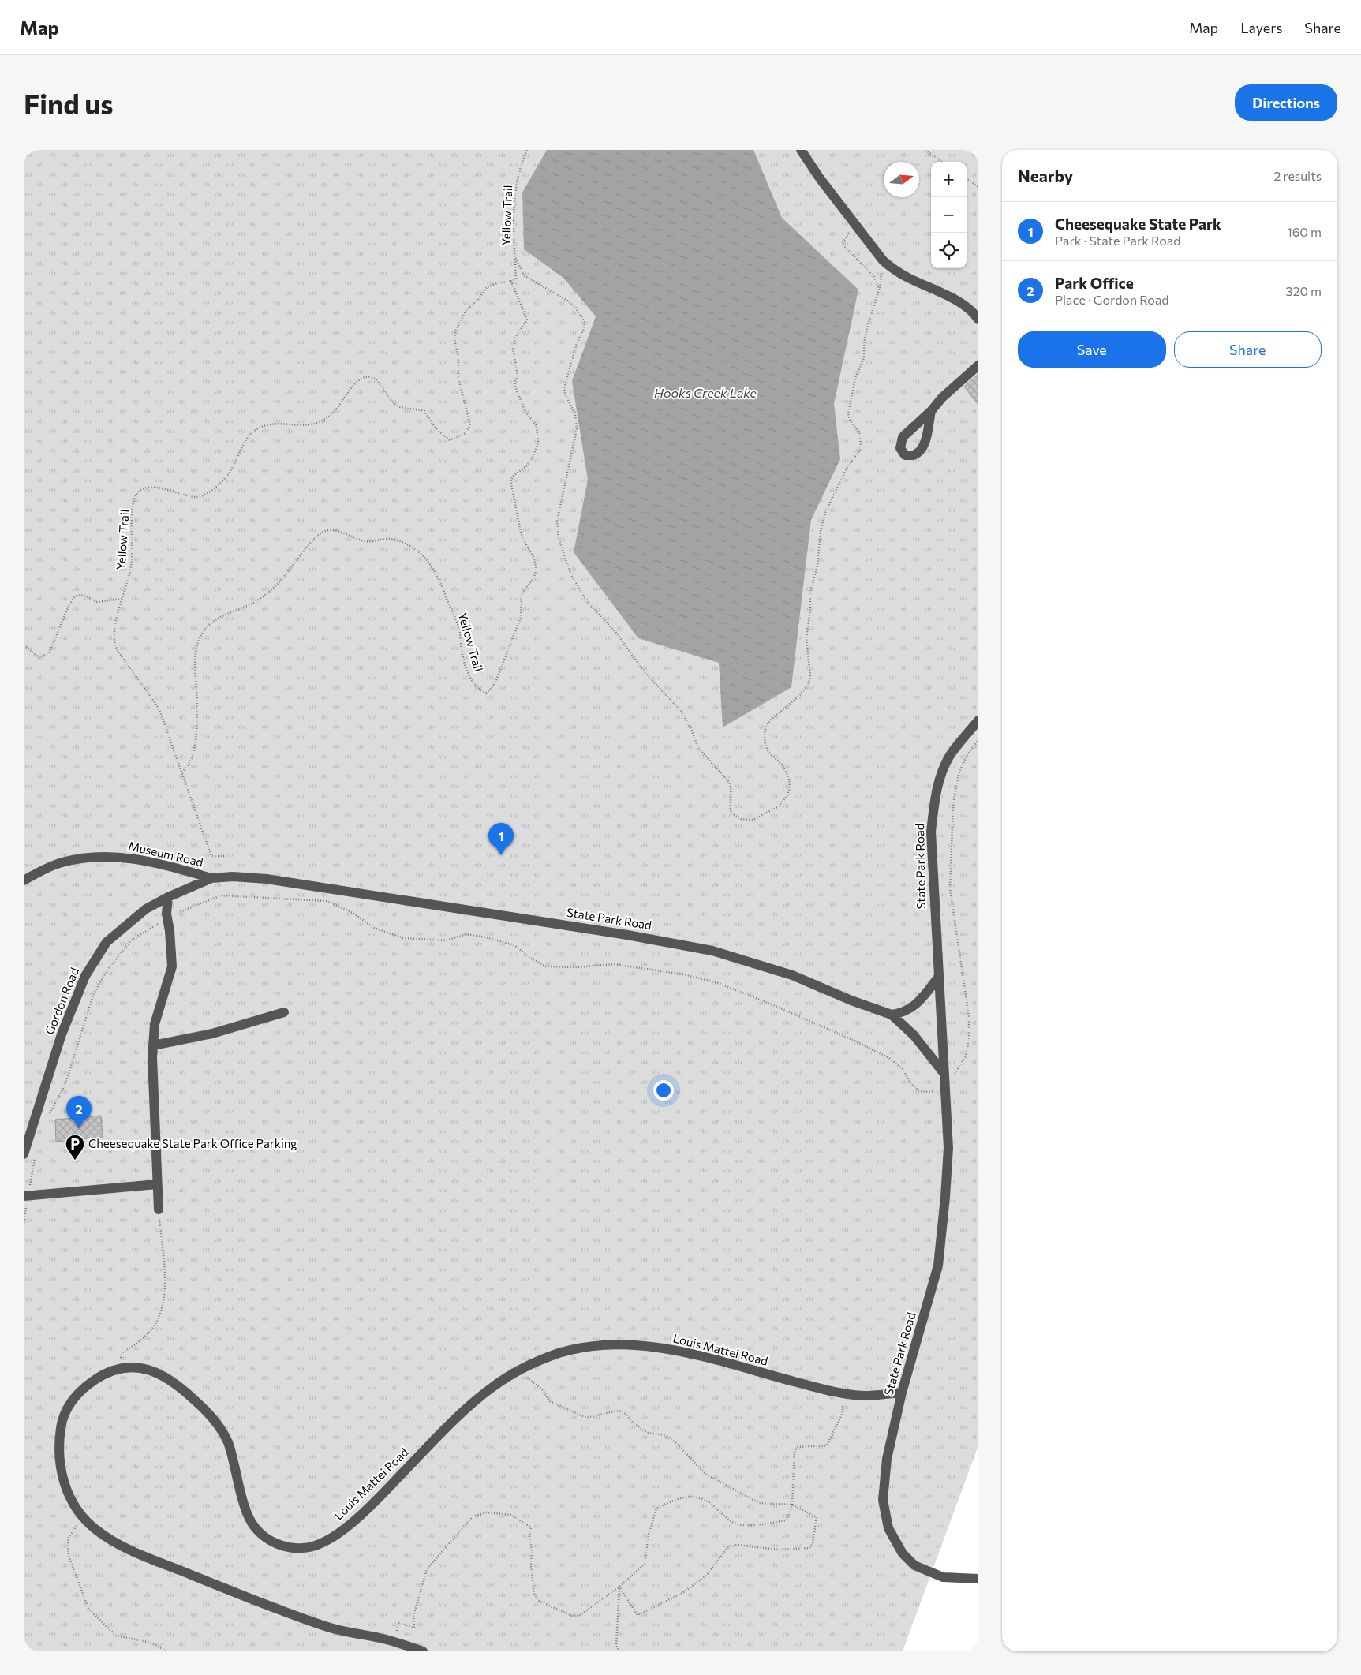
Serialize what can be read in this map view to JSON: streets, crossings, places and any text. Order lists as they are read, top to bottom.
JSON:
{
  "streets": {
    "street": [
      "Museum Road",
      "State Park Road",
      "Gordon Road",
      "Louis Mattei Road"
    ],
    "path": ["Yellow Trail"]
  },
  "crossings": [
    ["Museum Road", "Gordon Road"],
    ["State Park Road", "Gordon Road"],
    ["State Park Road", "Louis Mattei Road"]
  ],
  "water": ["Hooks Creek Lake"],
  "places": {
    "parking": ["Cheesequake State Park Office Parking"]
  },
  "north": "right",
  "page": {
    "header": "Map",
    "nav": ["Map", "Layers", "Share"],
    "buttons": [
      "Directions",
      ["Save", "Share"]
    ],
    "title": "Find us",
    "heading": ["Nearby", "2 results"],
    "map_buttons": ["+", "−"],
    "list": [
      {
        "mark": "1",
        "name": "Cheesequake State Park",
        "note": "Park · State Park Road",
        "value": "160 m"
      },
      {
        "mark": "2",
        "name": "Park Office",
        "note": "Place · Gordon Road",
        "value": "320 m"
      }
    ],
    "pins": ["1", "2"]
  }
}
